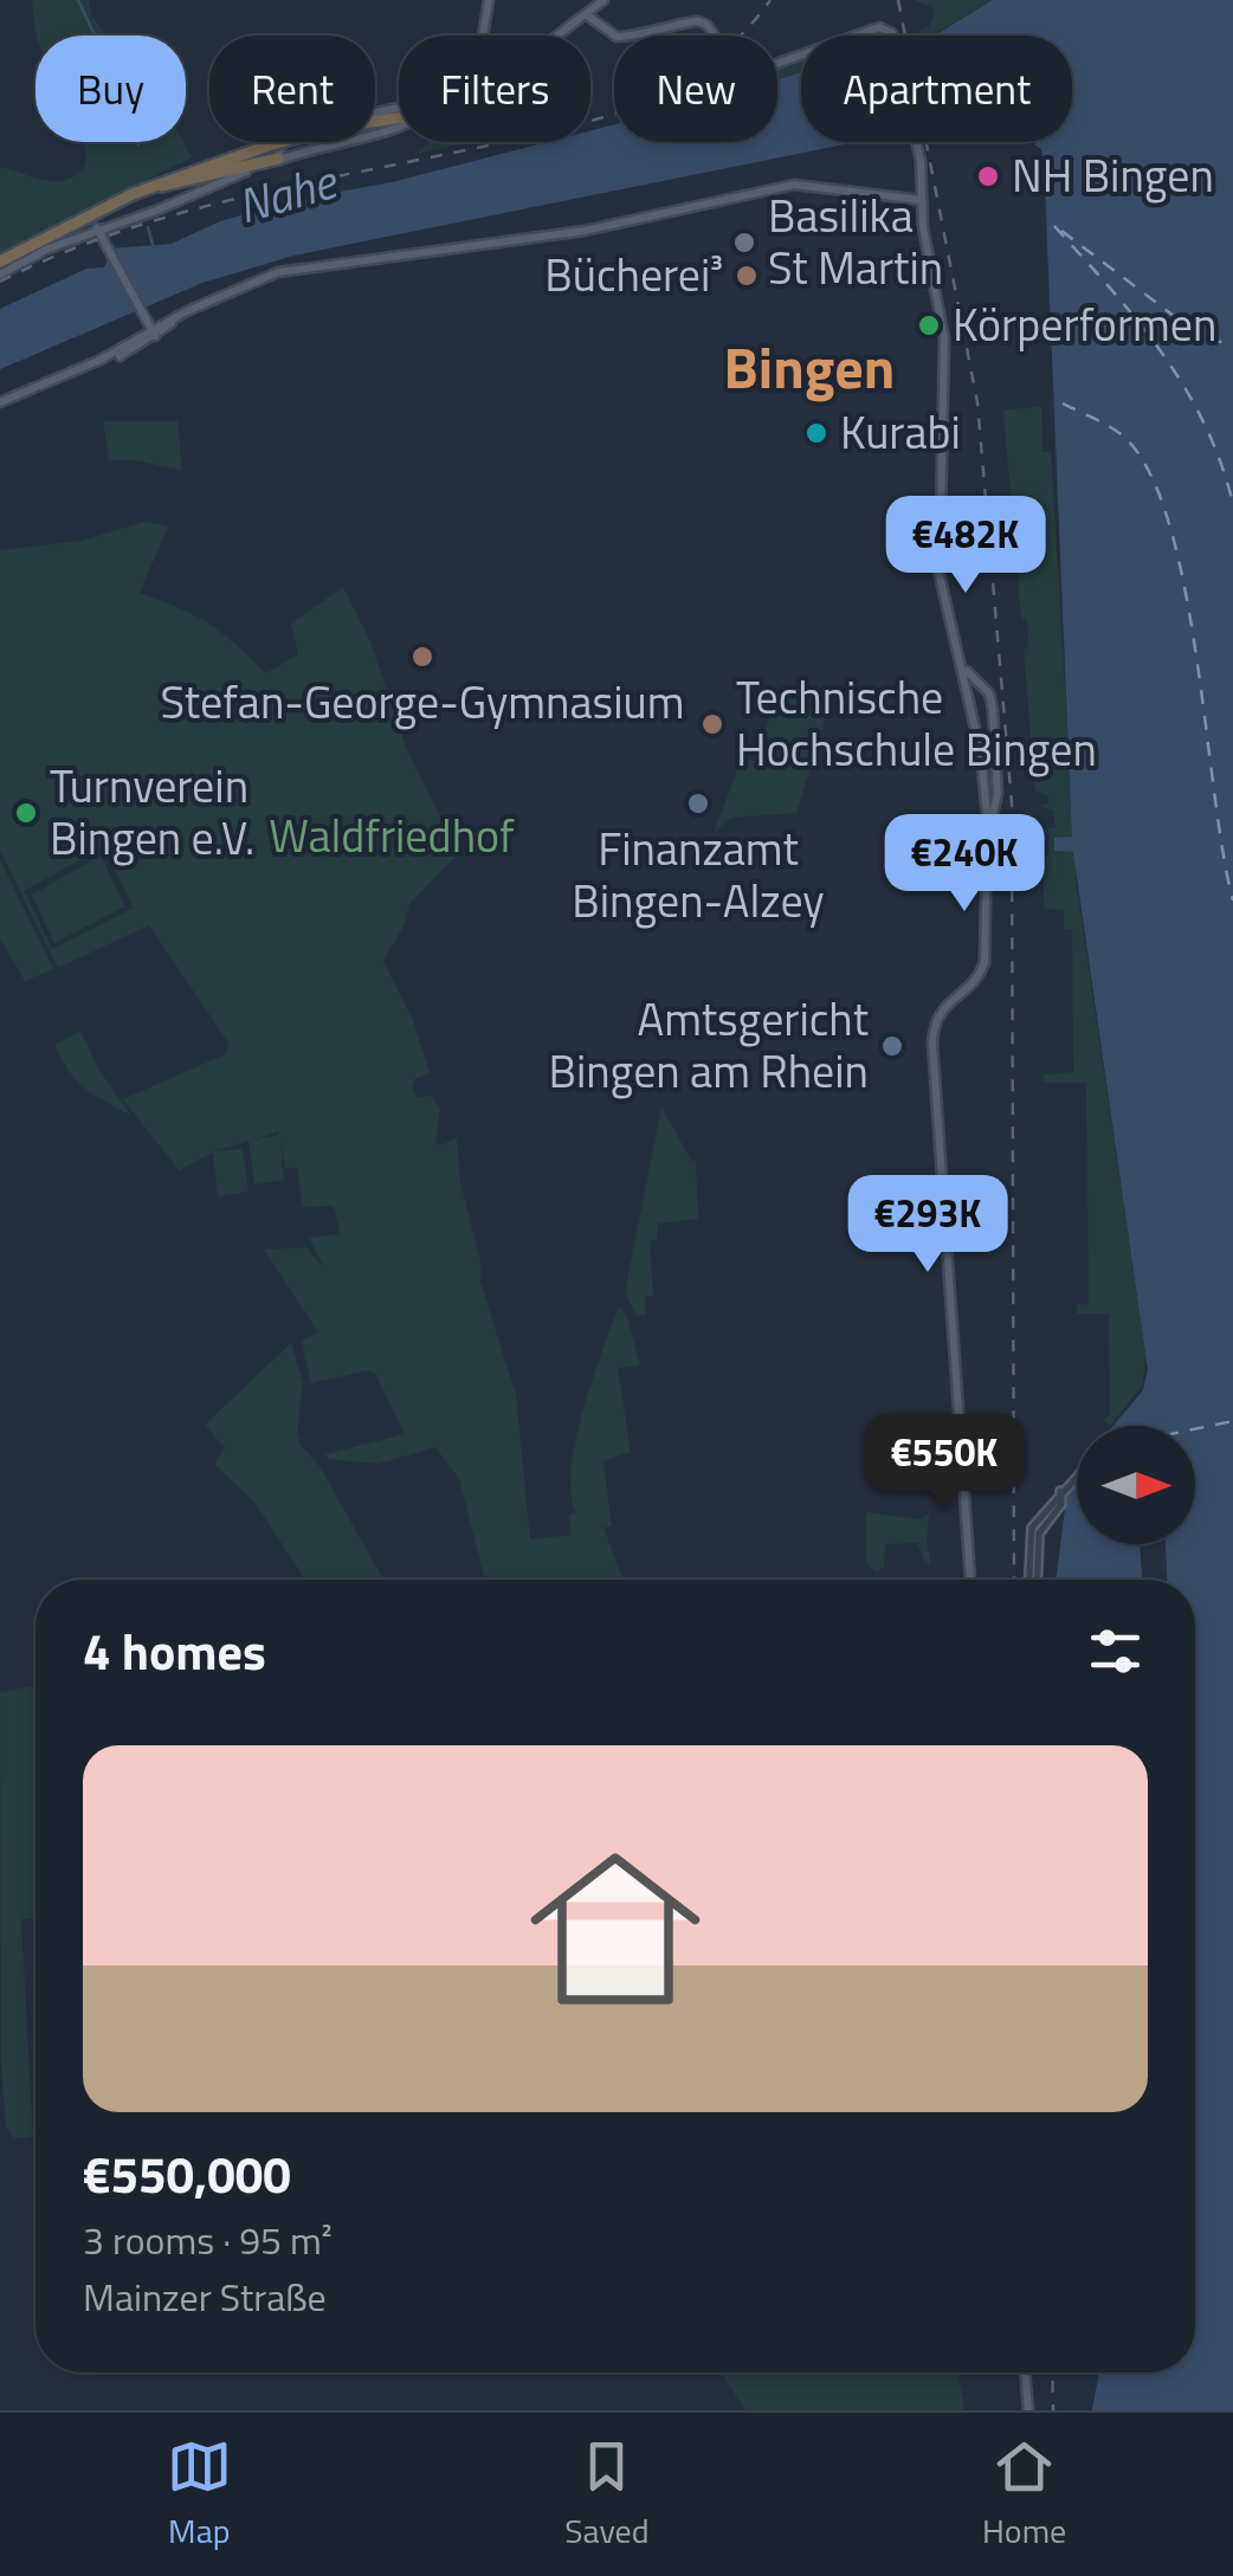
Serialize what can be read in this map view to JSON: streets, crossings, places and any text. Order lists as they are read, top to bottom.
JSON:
{
  "districts": ["Bingen"],
  "water": ["Nahe"],
  "parks": ["Waldfriedhof"],
  "places": [
    "NH Bingen",
    "Basilika St Martin",
    "Bücherei³",
    "Körperformen",
    "Kurabi",
    "Stefan-George-Gymnasium",
    "Technische Hochschule Bingen",
    "Finanzamt Bingen-Alzey",
    "Turnverein Bingen e.V.",
    "Amtsgericht Bingen am Rhein"
  ],
  "north": "right",
  "page": {
    "chip": [
      "Buy",
      "Rent",
      "Filters",
      "New",
      "Apartment"
    ],
    "price": [
      "€482K",
      "€240K",
      "€293K",
      "€550K"
    ],
    "heading": "4 homes",
    "list": [
      {
        "name": "€550,000",
        "note": "3 rooms · 95 m² · Mainzer Straße"
      }
    ],
    "tabs": ["Map", "Saved", "Home"]
  }
}
